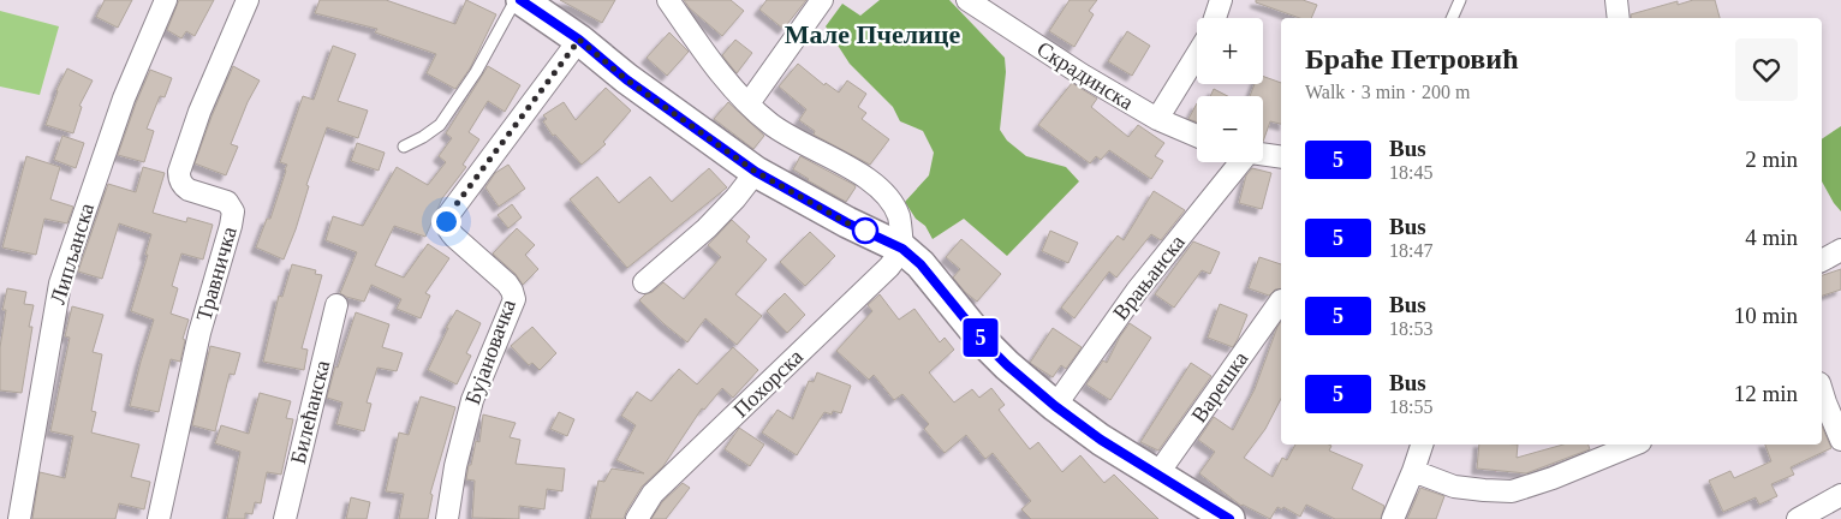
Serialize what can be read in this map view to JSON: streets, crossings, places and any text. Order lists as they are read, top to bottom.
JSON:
{
  "streets": {
    "street": [
      "Скрадинска",
      "Липљанска",
      "Травничка",
      "Врањанска",
      "Бујановачка",
      "Похорска",
      "Варешка",
      "Билећанска"
    ]
  },
  "districts": ["Мале Пчелице"],
  "lines": ["bus line 5"],
  "page": {
    "on_map": "5",
    "map_buttons": ["+", "−"],
    "heading": ["Браће Петровић", "Walk · 3 min · 200 m"],
    "list": [
      {
        "mark": "5",
        "name": "Bus",
        "note": "18:45",
        "value": "2 min"
      },
      {
        "mark": "5",
        "name": "Bus",
        "note": "18:47",
        "value": "4 min"
      },
      {
        "mark": "5",
        "name": "Bus",
        "note": "18:53",
        "value": "10 min"
      },
      {
        "mark": "5",
        "name": "Bus",
        "note": "18:55",
        "value": "12 min"
      }
    ]
  }
}
